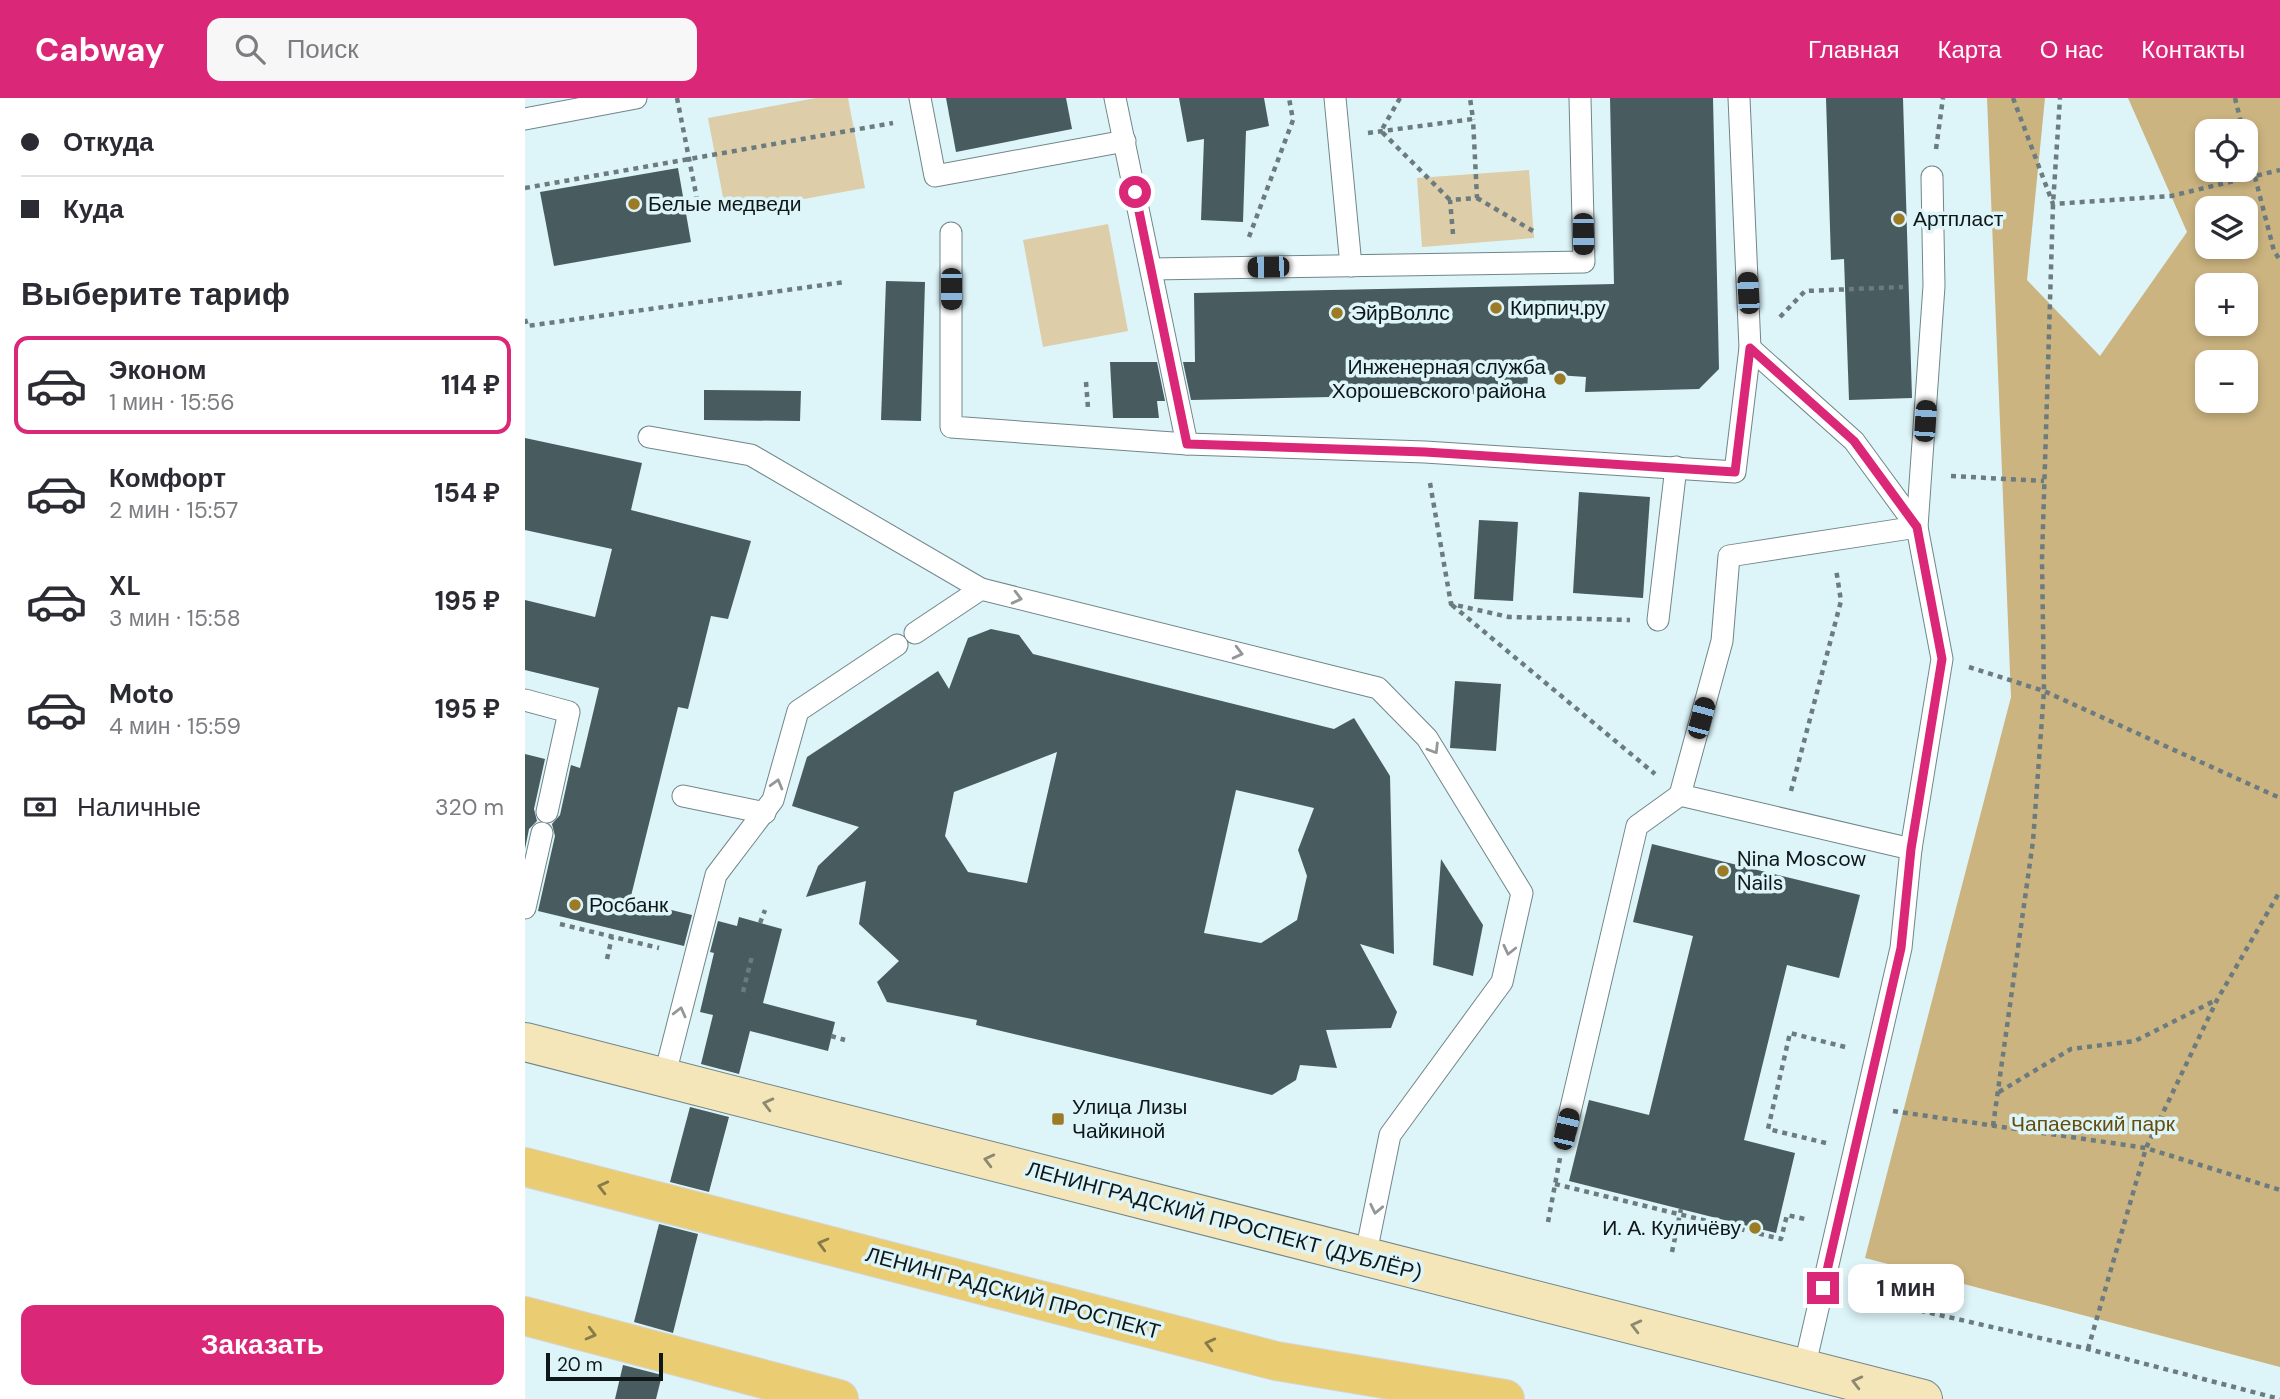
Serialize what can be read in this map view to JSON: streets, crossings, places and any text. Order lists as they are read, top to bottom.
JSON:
{
  "streets": {
    "main road": ["ЛЕНИНГРАДСКИЙ ПРОСПЕКТ (ДУБЛЁР)", "ЛЕНИНГРАДСКИЙ ПРОСПЕКТ"]
  },
  "one_way": ["ЛЕНИНГРАДСКИЙ ПРОСПЕКТ (ДУБЛЁР)"],
  "parks": ["Чапаевский парк"],
  "places": {
    "other": [
      "Белые медведи",
      "Артпласт",
      "Кирпич.ру",
      "ЭйрВоллс",
      "Инженерная служба Хорошевского района",
      "Nina Moscow Nails",
      "Росбанк",
      "И. А. Куличёву"
    ],
    "transit": ["Улица Лизы Чайкиной"]
  },
  "scale_bar": "20 m",
  "page": {
    "header": "Cabway",
    "search": "Поиск",
    "nav": [
      "Главная",
      "Карта",
      "О нас",
      "Контакты"
    ],
    "banner": ["Откуда", "Куда"],
    "map_buttons": ["+", "−"],
    "heading": "Выберите тариф",
    "list": [
      {
        "name": "Эконом",
        "note": "1 мин · 15:56",
        "value": "114 ₽"
      },
      {
        "name": "Комфорт",
        "note": "2 мин · 15:57",
        "value": "154 ₽"
      },
      {
        "name": "XL",
        "note": "3 мин · 15:58",
        "value": "195 ₽"
      },
      {
        "name": "Moto",
        "note": "4 мин · 15:59",
        "value": "195 ₽"
      }
    ],
    "pay": ["Наличные", "320 m"],
    "bubble": "1 мин",
    "buttons": "Заказать",
    "scale": "20 m"
  }
}
